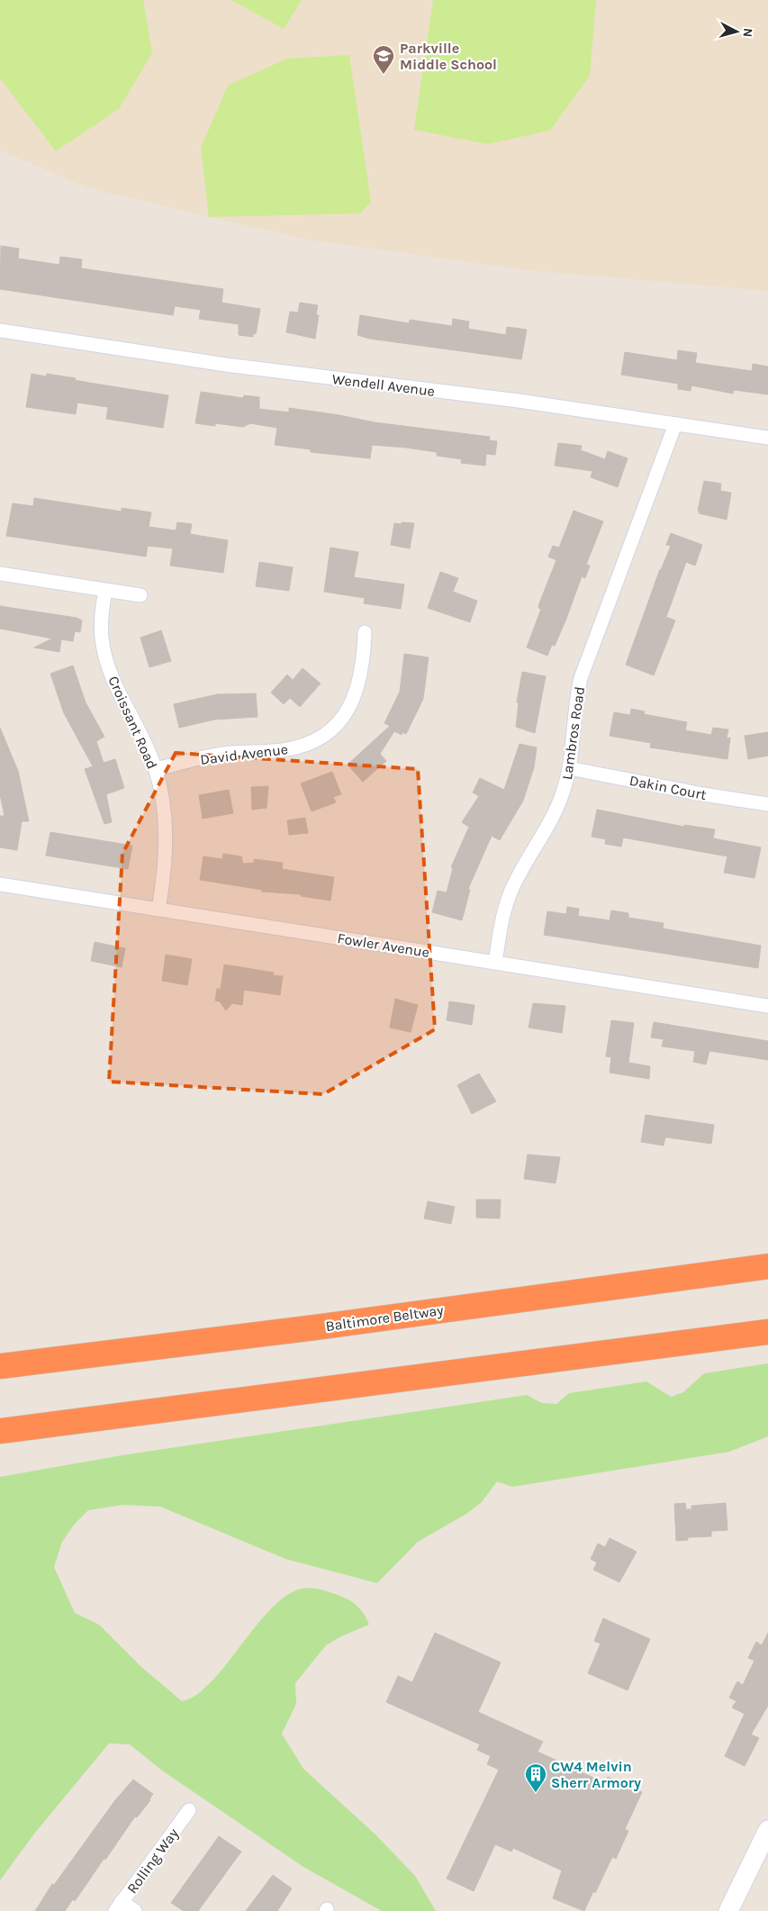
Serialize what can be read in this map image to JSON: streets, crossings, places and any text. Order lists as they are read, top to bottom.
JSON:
{
  "streets": {
    "highway": ["Baltimore Beltway"],
    "street": [
      "Wendell Avenue",
      "Croissant Road",
      "Lambros Road",
      "David Avenue",
      "Dakin Court",
      "Fowler Avenue",
      "Rolling Way"
    ]
  },
  "crossings": [
    ["Wendell Avenue", "Lambros Road"],
    ["Croissant Road", "David Avenue"],
    ["Croissant Road", "Fowler Avenue"],
    ["Lambros Road", "Dakin Court"],
    ["Lambros Road", "Fowler Avenue"]
  ],
  "places": {
    "school or university": ["Parkville Middle School"],
    "building": ["CW4 Melvin Sherr Armory"]
  },
  "north": "right"
}
